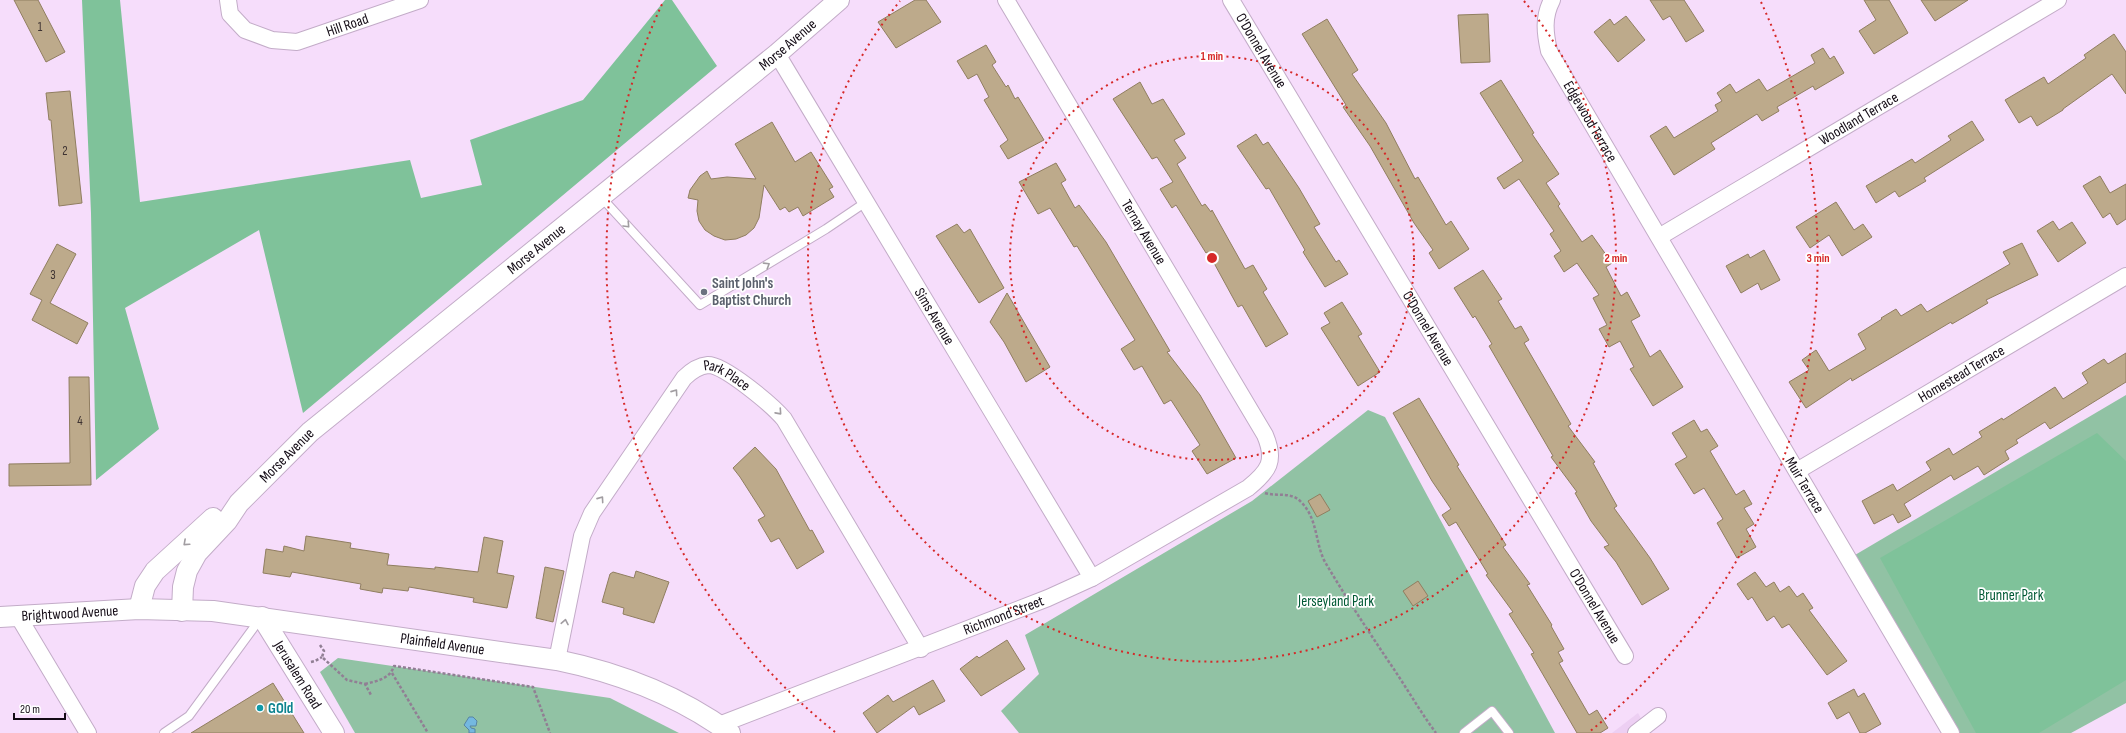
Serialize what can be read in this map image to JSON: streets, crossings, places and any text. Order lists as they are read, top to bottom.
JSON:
{
  "streets": {
    "street": [
      "Hill Road",
      "Morse Avenue",
      "O'Donnel Avenue",
      "Woodland Terrace",
      "Edgewood Terrace",
      "Ternay Avenue",
      "Sims Avenue",
      "Homestead Terrace",
      "Park Place",
      "Muir Terrace",
      "Brightwood Avenue",
      "Richmond Street",
      "Plainfield Avenue",
      "Jerusalem Road"
    ]
  },
  "crossings": [
    ["Morse Avenue", "Sims Avenue"],
    ["Morse Avenue", "Brightwood Avenue"],
    ["Morse Avenue", "Plainfield Avenue"],
    ["Woodland Terrace", "Edgewood Terrace"],
    ["Woodland Terrace", "Muir Terrace"],
    ["Edgewood Terrace", "Muir Terrace"],
    ["Ternay Avenue", "Richmond Street"],
    ["Sims Avenue", "Richmond Street"],
    ["Homestead Terrace", "Muir Terrace"],
    ["Park Place", "Richmond Street"],
    ["Park Place", "Plainfield Avenue"],
    ["Brightwood Avenue", "Plainfield Avenue"],
    ["Richmond Street", "Plainfield Avenue"],
    ["Plainfield Avenue", "Jerusalem Road"]
  ],
  "parks": ["Brunner Park", "Jerseyland Park"],
  "places": ["Saint John's Baptist Church", "GOld"],
  "house_numbers": [
    "1",
    "2",
    "3",
    "4"
  ],
  "scale_bar": "20 m",
  "rings": ["1 min", "2 min", "3 min"]
}
